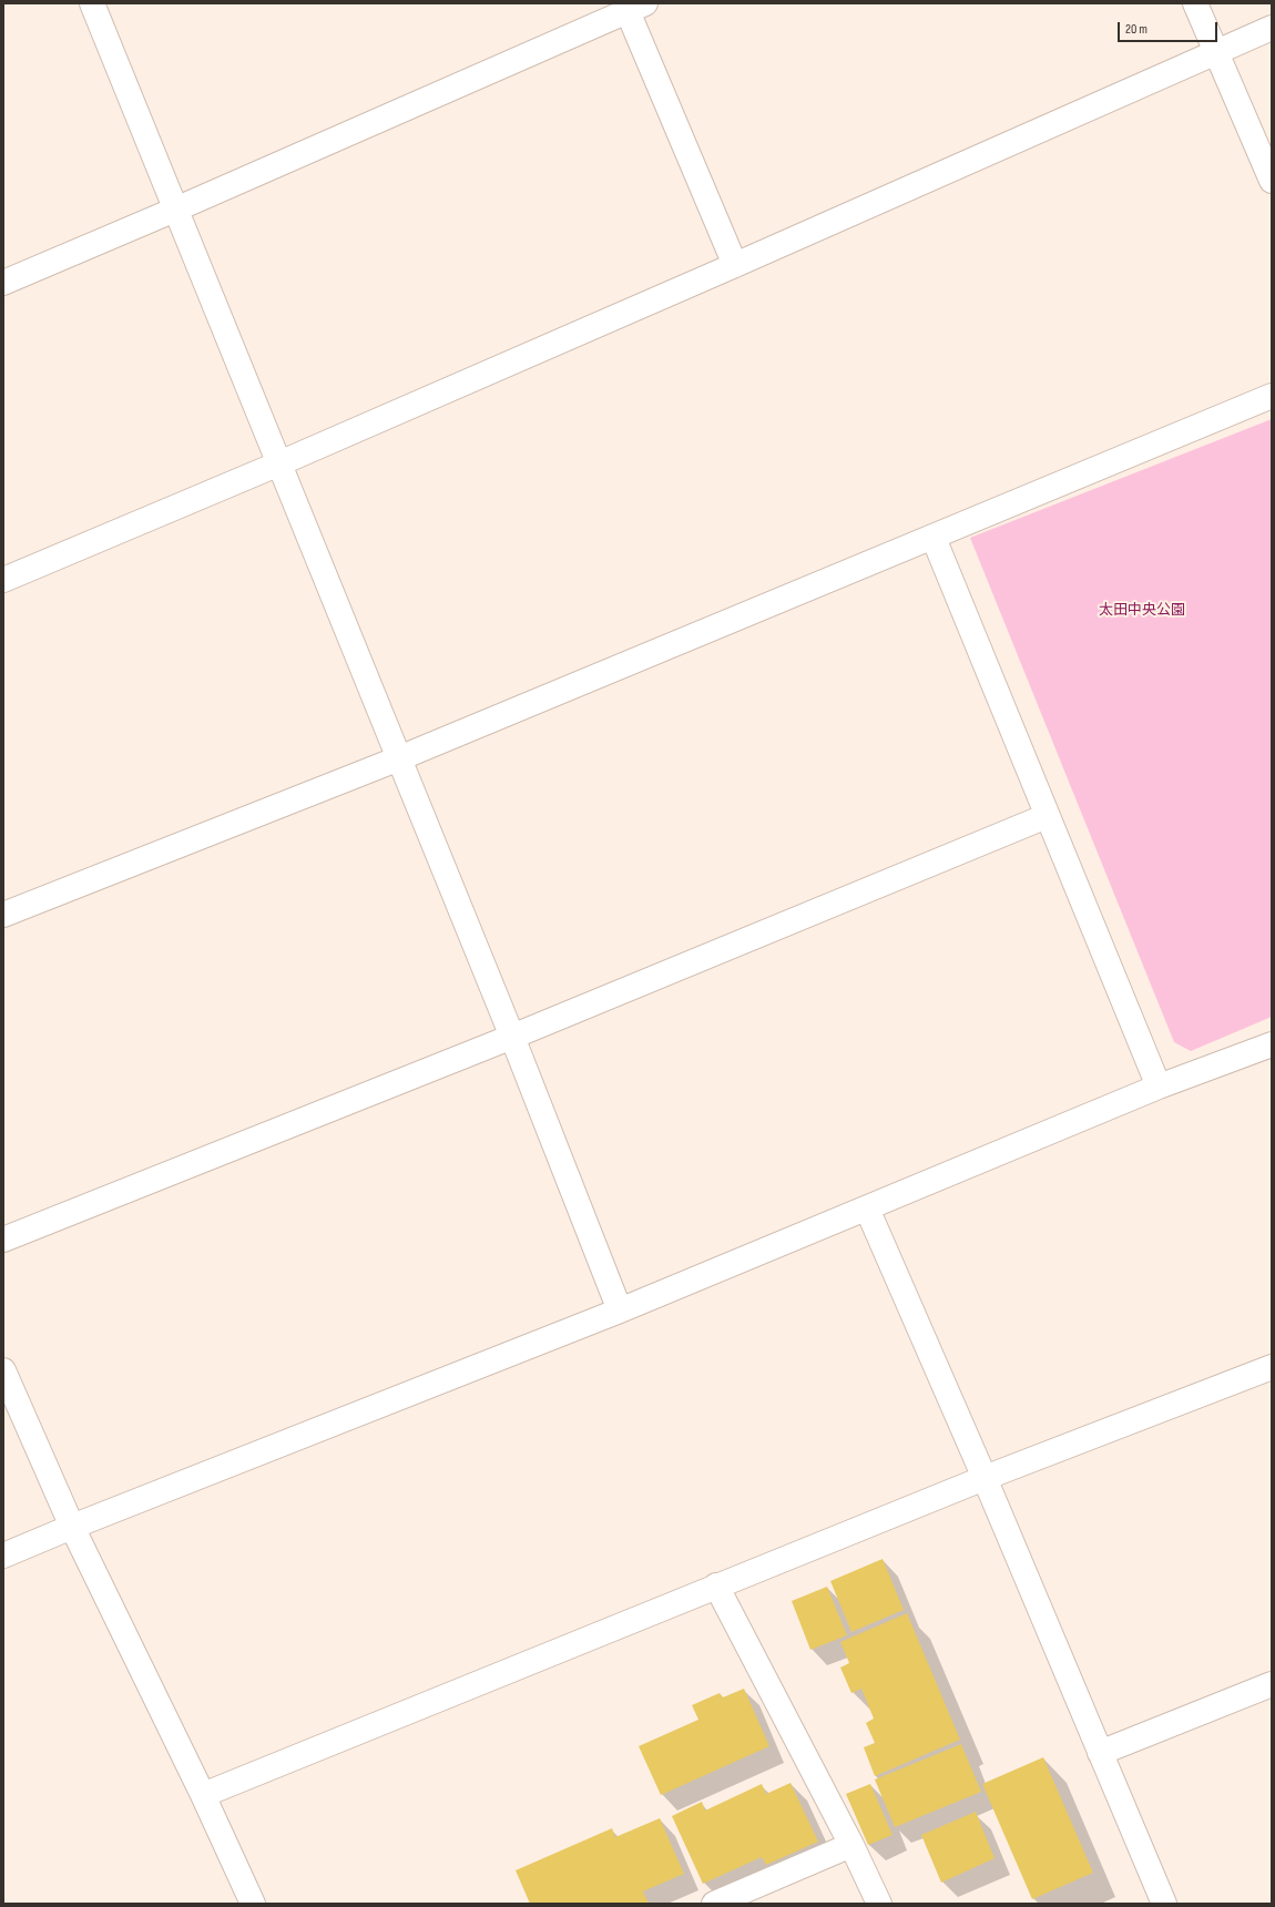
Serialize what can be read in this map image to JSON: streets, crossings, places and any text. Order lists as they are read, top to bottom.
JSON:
{
  "parks": ["太田中央公園"],
  "scale_bar": "20 m"
}
